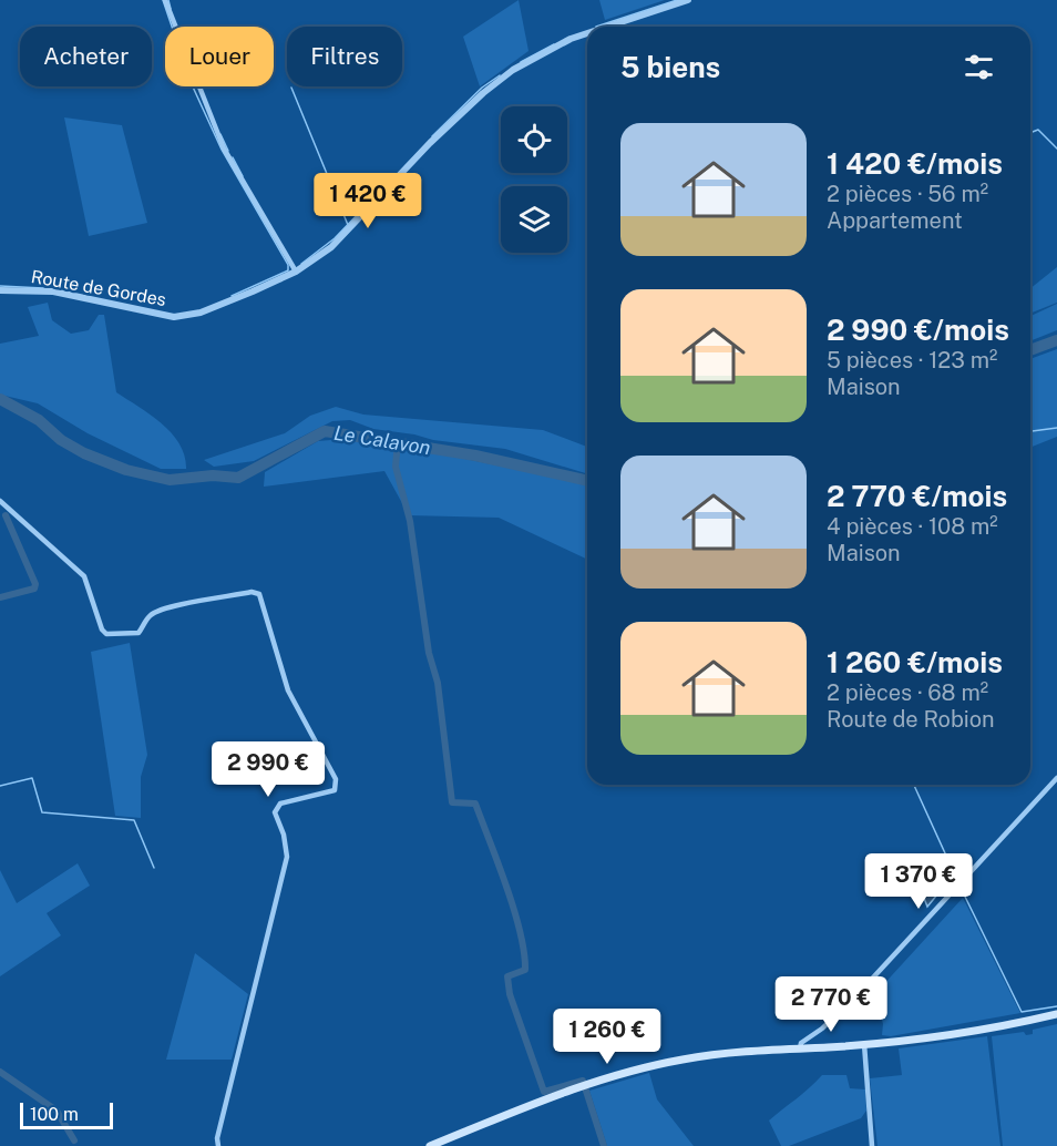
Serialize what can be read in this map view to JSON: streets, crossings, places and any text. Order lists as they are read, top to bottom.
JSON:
{
  "streets": {
    "street": ["Route de Gordes"]
  },
  "water": ["Le Calavon"],
  "scale_bar": "100 m",
  "page": {
    "chip": ["Acheter", "Louer", "Filtres"],
    "heading": "5 biens",
    "list": [
      {
        "name": "1 420 €/mois",
        "note": "2 pièces · 56 m² · Appartement"
      },
      {
        "name": "2 990 €/mois",
        "note": "5 pièces · 123 m² · Maison"
      },
      {
        "name": "2 770 €/mois",
        "note": "4 pièces · 108 m² · Maison"
      },
      {
        "name": "1 260 €/mois",
        "note": "2 pièces · 68 m² · Route de Robion"
      }
    ],
    "price": [
      "1 420 €",
      "2 990 €",
      "1 370 €",
      "2 770 €",
      "1 260 €"
    ],
    "scale": "100 m"
  }
}
